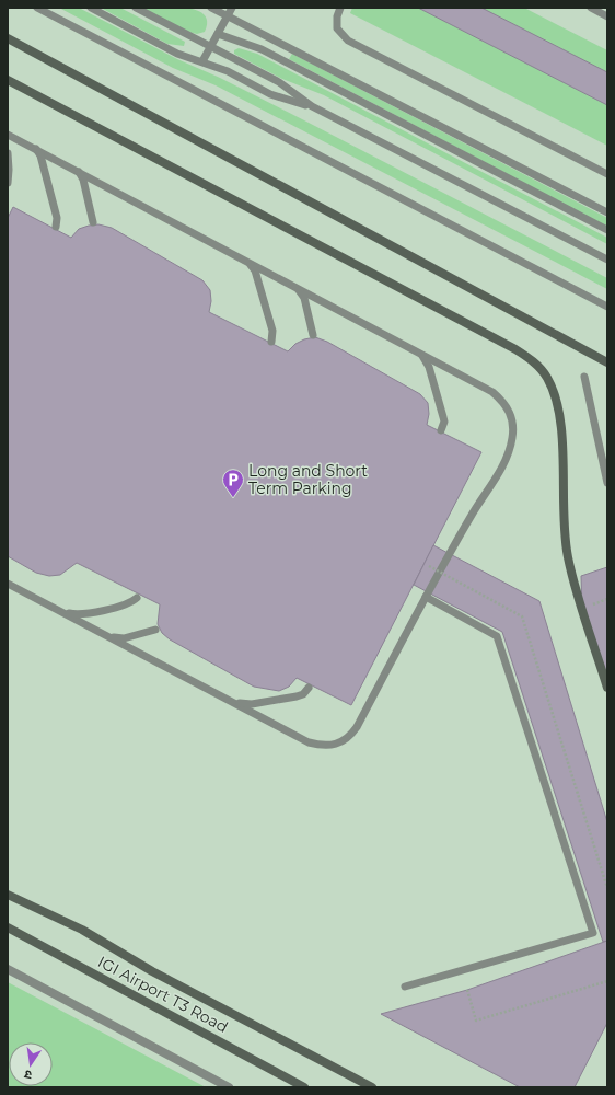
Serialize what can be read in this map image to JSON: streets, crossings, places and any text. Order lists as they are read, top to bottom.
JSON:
{
  "streets": {
    "main road": ["IGI Airport T3 Road"]
  },
  "places": {
    "parking": ["Long and Short Term Parking"]
  },
  "north": "bottom"
}
